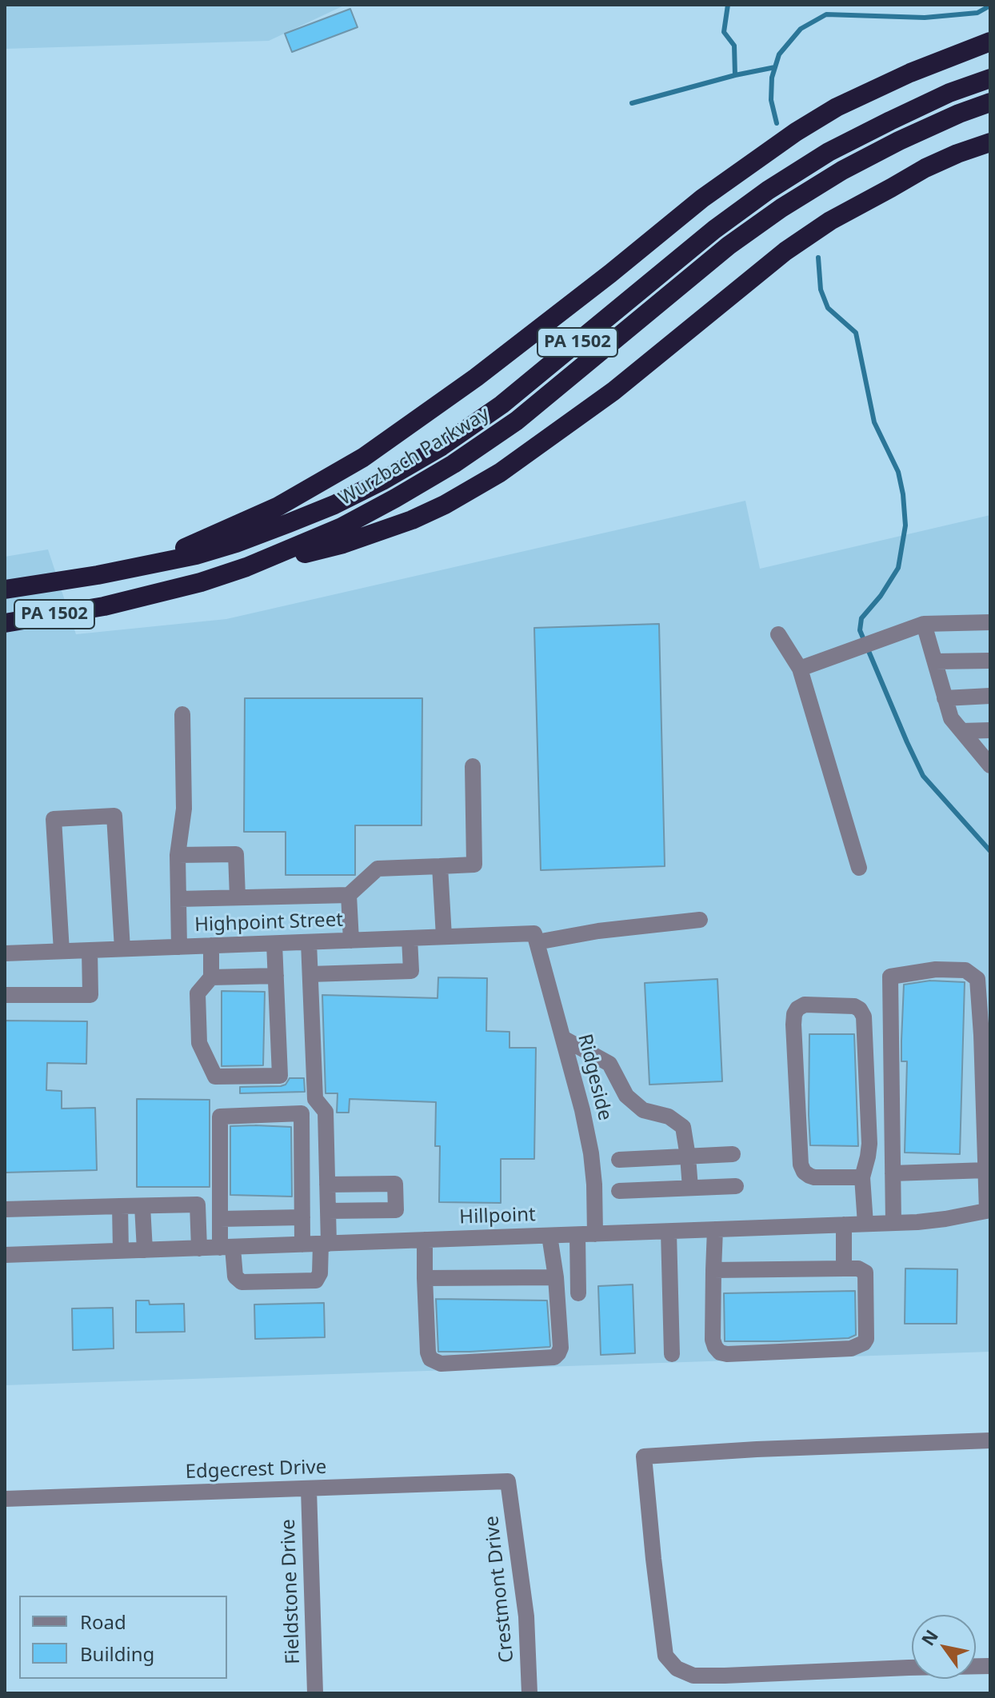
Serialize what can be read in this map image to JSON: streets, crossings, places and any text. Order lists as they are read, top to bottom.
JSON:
{
  "streets": {
    "highway": ["PA 1502", "Wurzbach Parkway"],
    "street": [
      "Highpoint Street",
      "Ridgeside",
      "Hillpoint",
      "Edgecrest Drive",
      "Crestmont Drive",
      "Fieldstone Drive"
    ]
  },
  "crossings": [
    ["Highpoint Street", "Ridgeside"],
    ["Ridgeside", "Hillpoint"],
    ["Edgecrest Drive", "Crestmont Drive"],
    ["Edgecrest Drive", "Fieldstone Drive"]
  ],
  "legend": ["Road", "Building"],
  "north": "top left"
}
